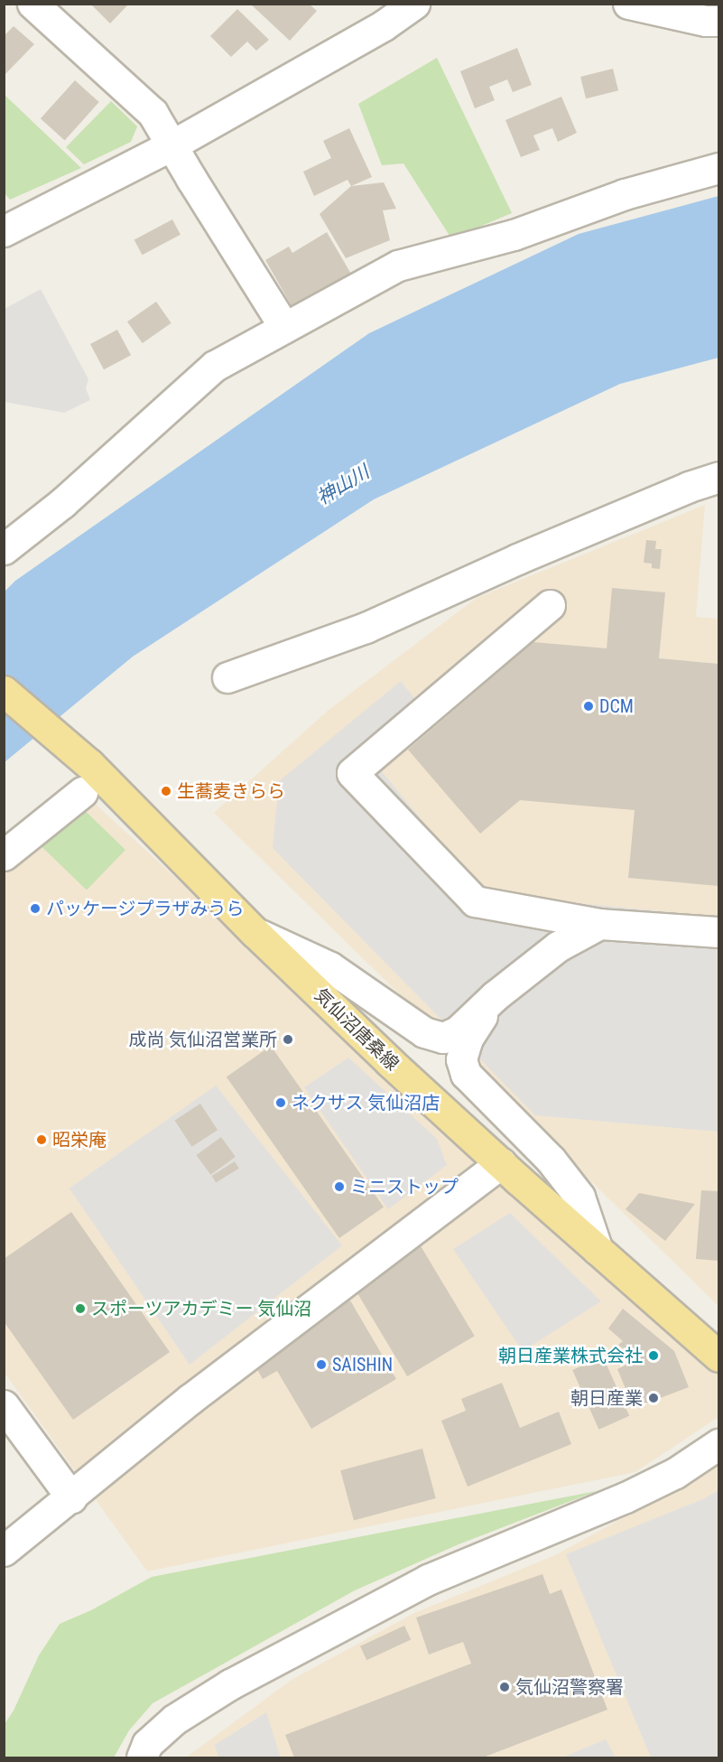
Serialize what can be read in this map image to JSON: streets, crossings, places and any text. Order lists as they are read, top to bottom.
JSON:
{
  "streets": {
    "main road": ["気仙沼唐桑線"]
  },
  "water": ["神山川"],
  "places": [
    "DCM",
    "生蕎麦きらら",
    "パッケージプラザみうら",
    "成尚 気仙沼営業所",
    "ネクサス 気仙沼店",
    "昭栄庵",
    "ミニストップ",
    "スポーツアカデミー 気仙沼",
    "朝日産業株式会社",
    "SAISHIN",
    "朝日産業",
    "気仙沼警察署"
  ]
}
